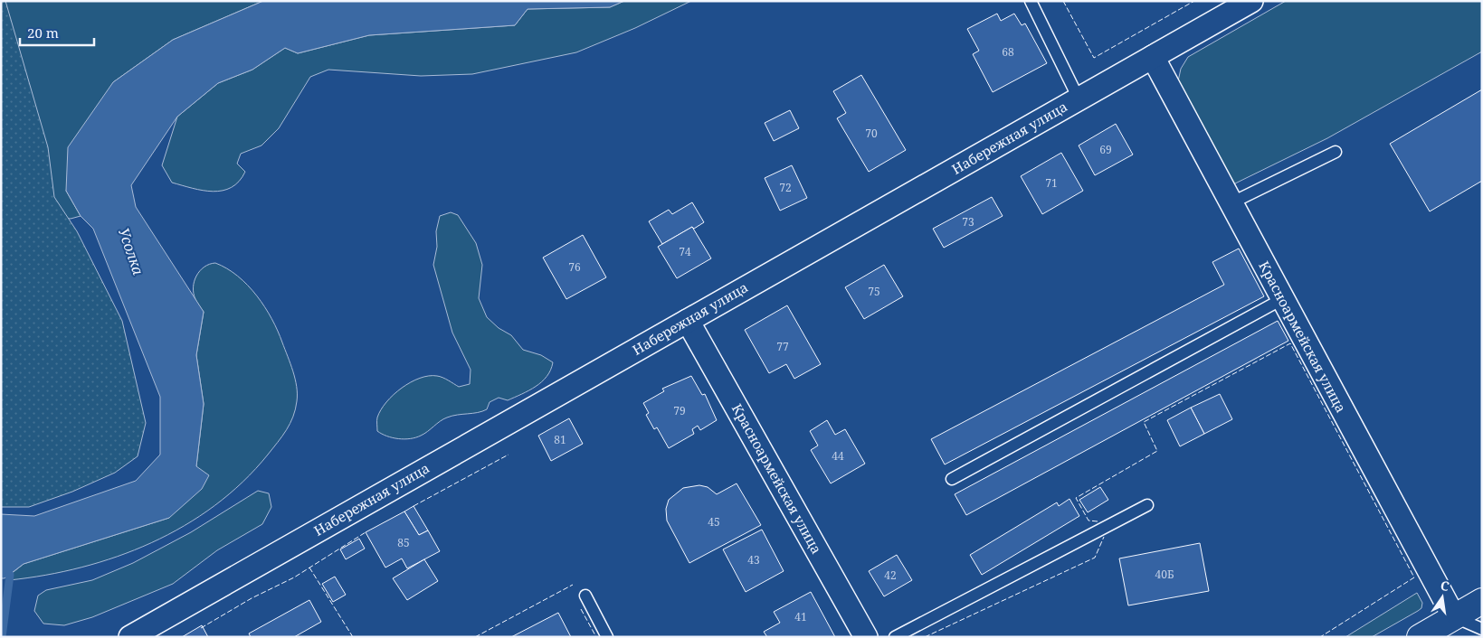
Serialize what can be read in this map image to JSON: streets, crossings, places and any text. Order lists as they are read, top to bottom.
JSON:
{
  "streets": {
    "street": ["Набережная улица", "Красноармейская улица"]
  },
  "crossings": [
    ["Набережная улица", "Красноармейская улица"]
  ],
  "water": ["Усолка"],
  "house_numbers": [
    "68",
    "70",
    "69",
    "71",
    "72",
    "73",
    "74",
    "76",
    "75",
    "77",
    "79",
    "81",
    "44",
    "45",
    "85",
    "43",
    "40Б",
    "42",
    "41"
  ],
  "scale_bar": "20 m",
  "north": "top"
}
